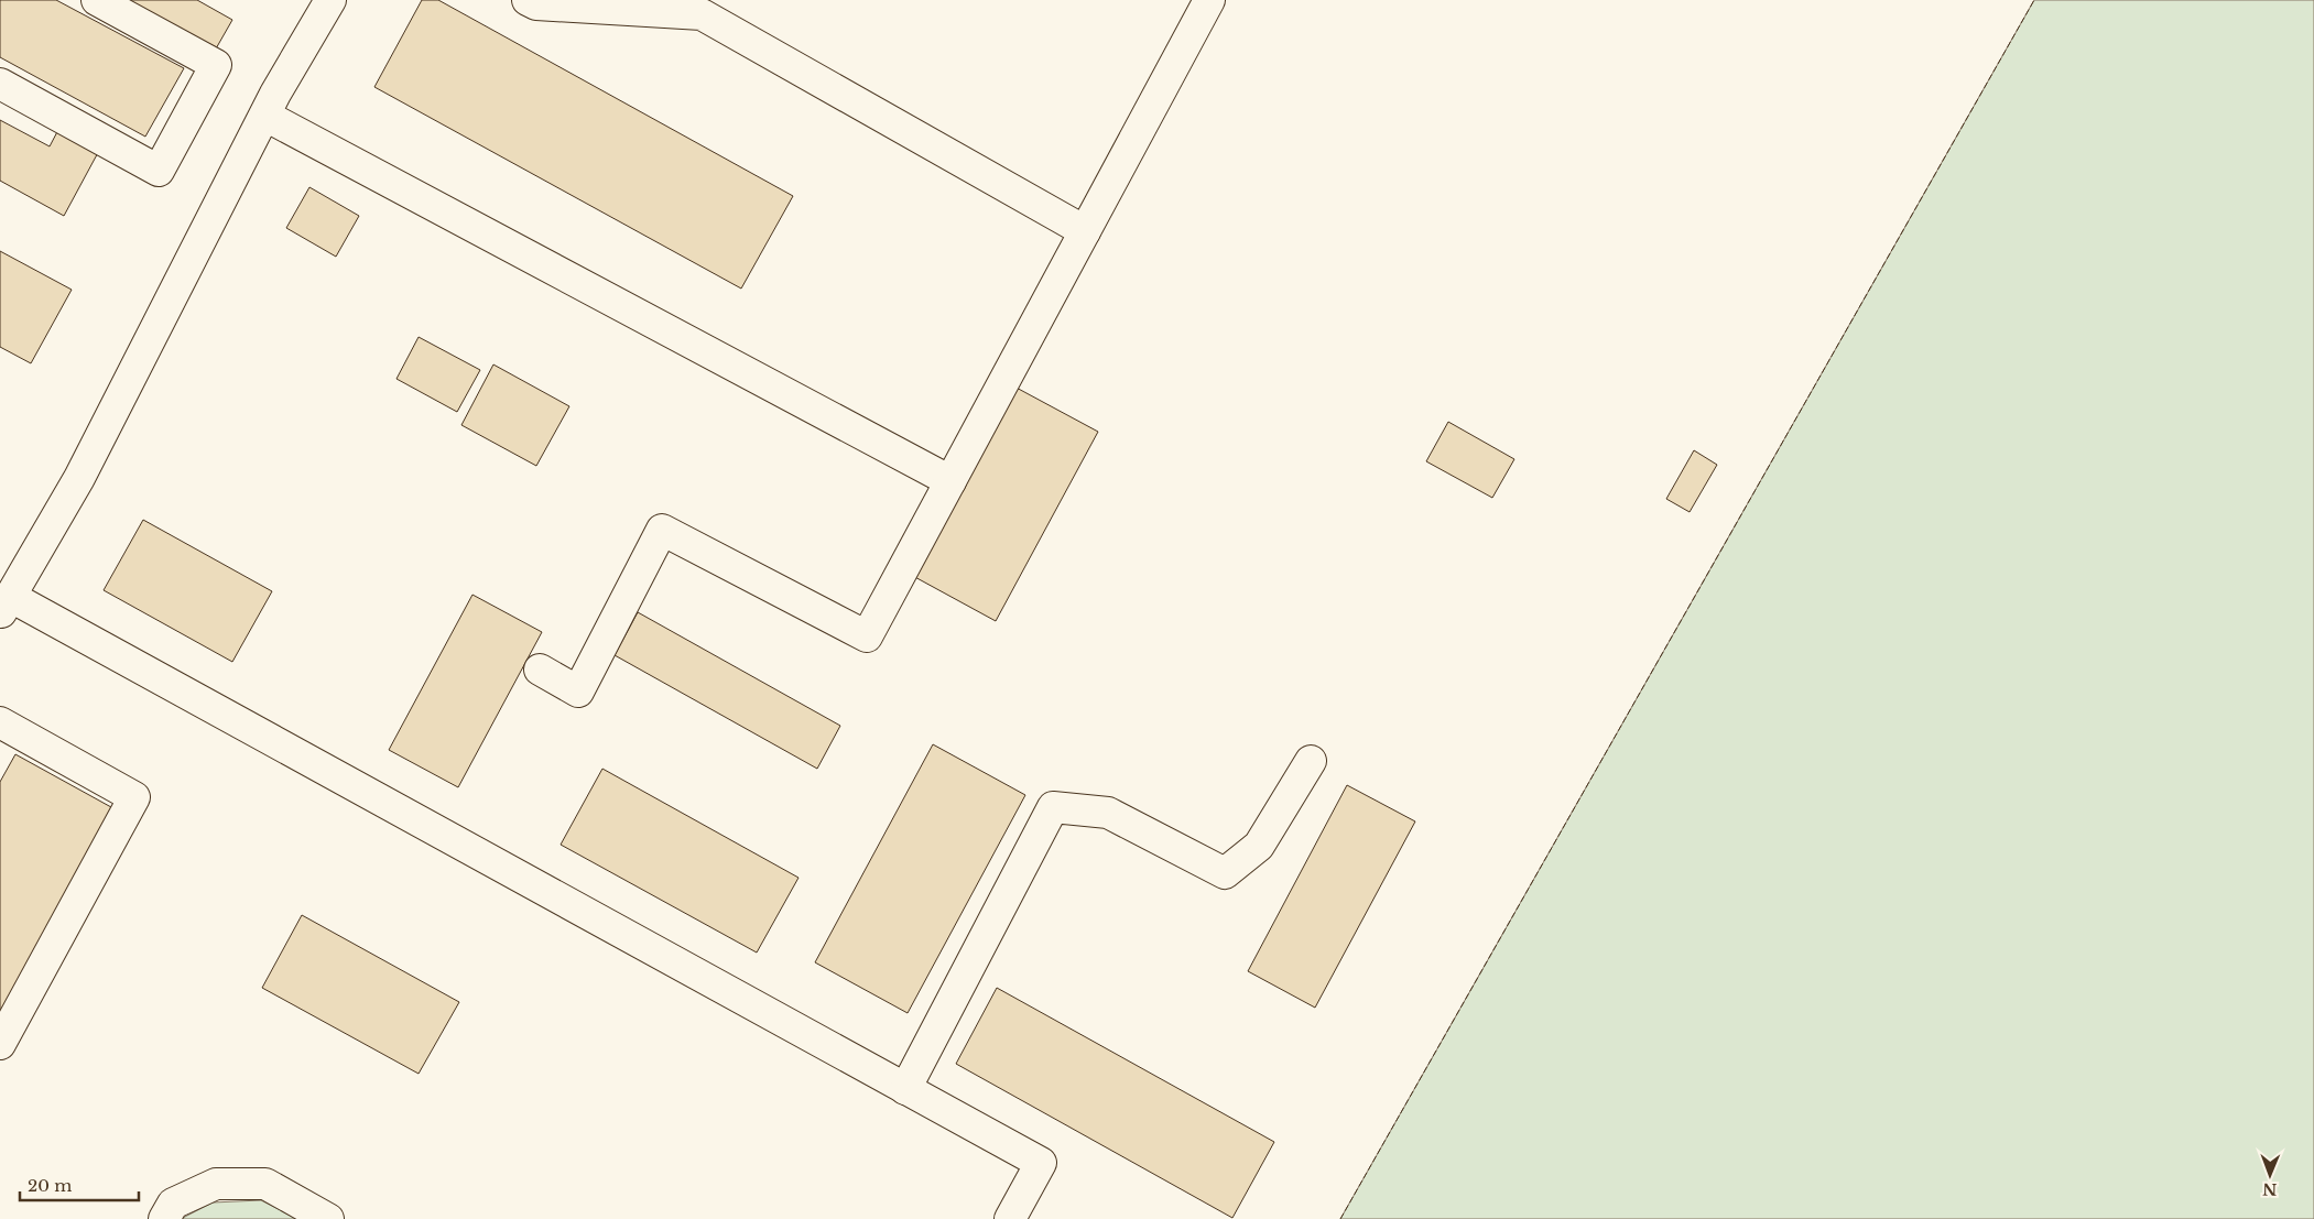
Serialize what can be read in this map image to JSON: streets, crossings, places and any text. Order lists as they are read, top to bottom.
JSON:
{
  "scale_bar": "20 m",
  "north": "bottom"
}
